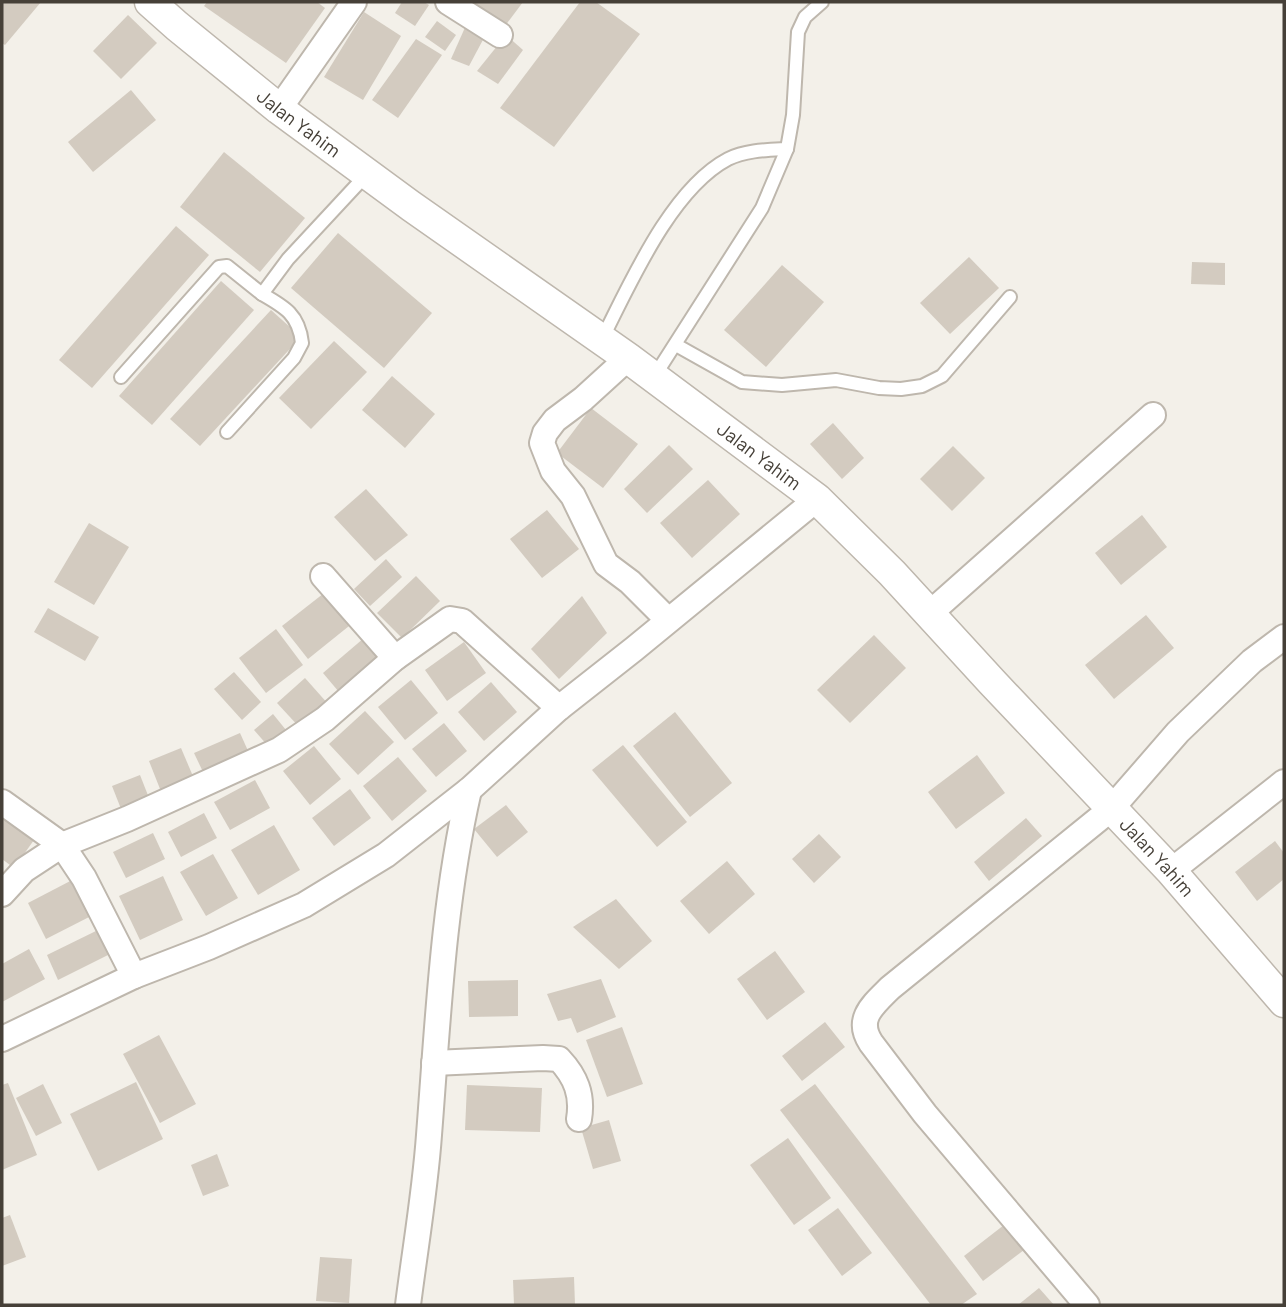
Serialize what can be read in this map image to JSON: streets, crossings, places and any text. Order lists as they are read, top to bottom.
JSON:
{
  "streets": {
    "street": ["Jalan Yahim"]
  }
}
